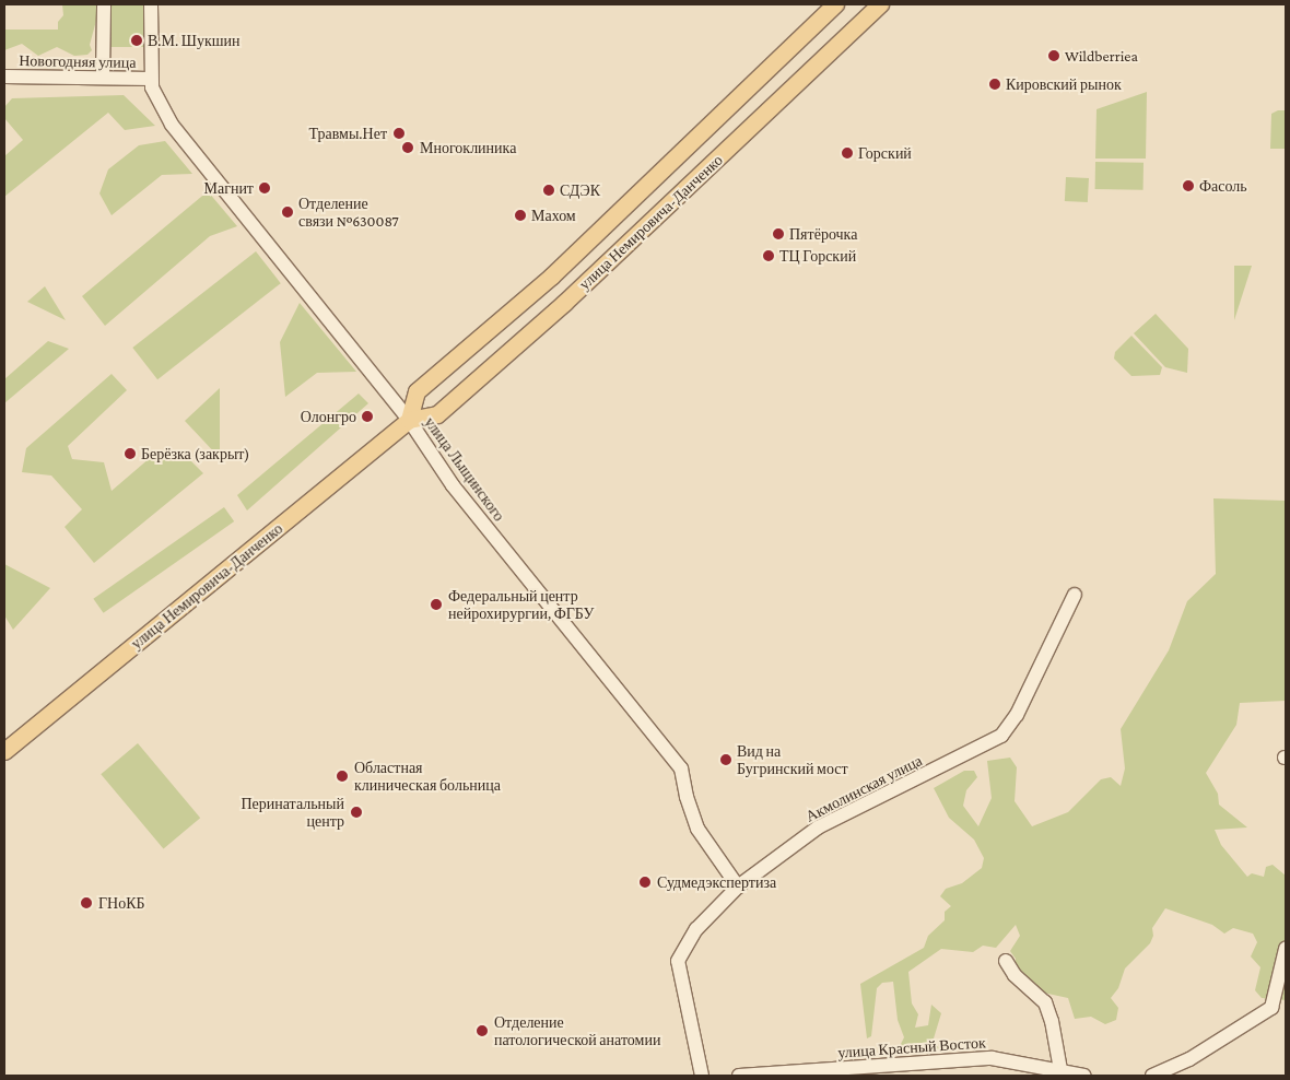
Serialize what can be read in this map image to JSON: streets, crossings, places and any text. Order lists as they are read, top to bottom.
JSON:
{
  "streets": {
    "main road": ["улица Немировича-Данченко"],
    "street": [
      "Новогодняя улица",
      "улица Лыщинского",
      "Акмолинская улица",
      "улица Красный Восток"
    ]
  },
  "crossings": [
    ["Новогодняя улица", "улица Лыщинского"],
    ["улица Немировича-Данченко", "улица Лыщинского"],
    ["улица Лыщинского", "Акмолинская улица"]
  ],
  "places": [
    "В.М. Шукшин",
    "Wildberriea",
    "Кировский рынок",
    "Травмы.Нет",
    "Многоклиника",
    "Горский",
    "Фасоль",
    "Магнит",
    "СДЭК",
    "Отделение связи №630087",
    "Махом",
    "Пятёрочка",
    "ТЦ Горский",
    "Олонгро",
    "Берёзка (закрыт)",
    "Федеральный центр нейрохирургии, ФГБУ",
    "Вид на Бугринский мост",
    "Областная клиническая больница",
    "Перинатальный центр",
    "Судмедэкспертиза",
    "ГНоКБ",
    "Отделение патологической анатомии"
  ]
}
